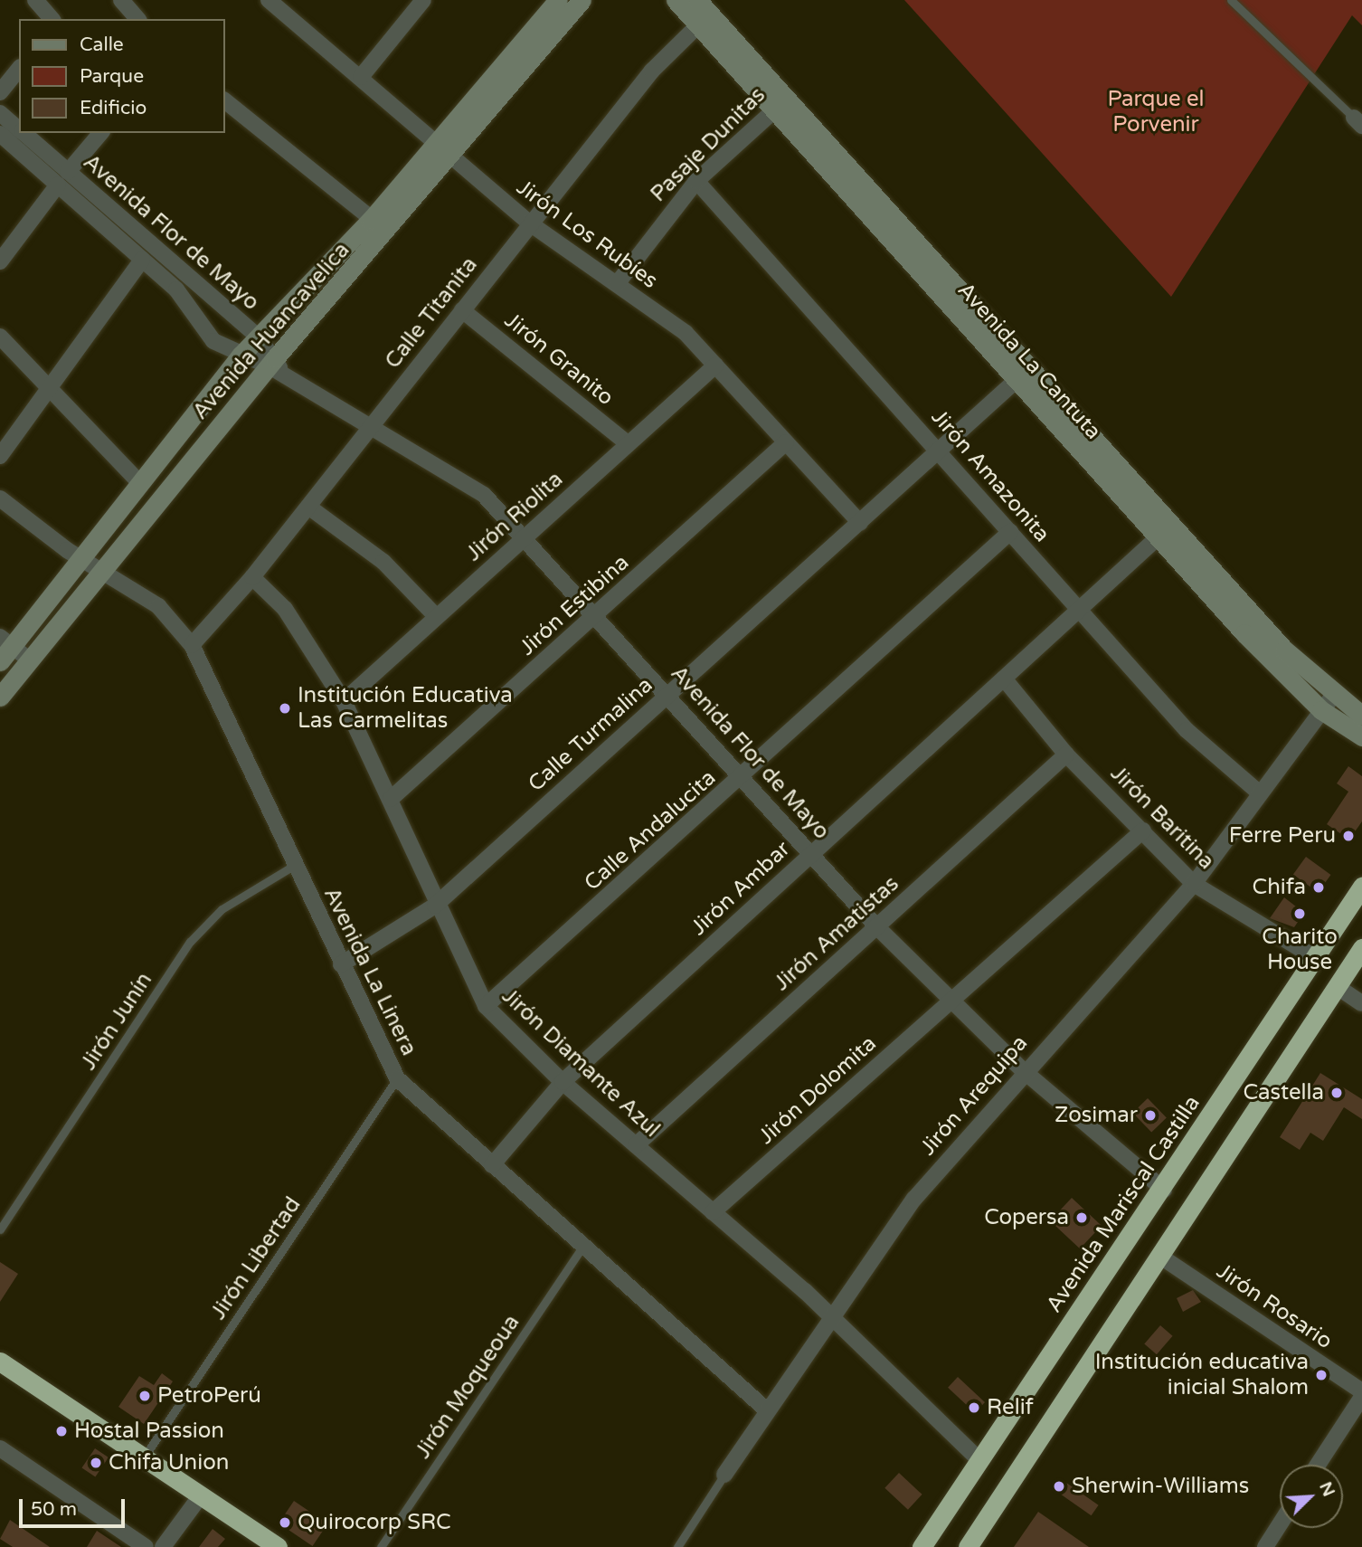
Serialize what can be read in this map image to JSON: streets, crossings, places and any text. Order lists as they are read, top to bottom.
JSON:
{
  "streets": {
    "highway": ["Avenida Mariscal Castilla"],
    "main road": ["Avenida Huancavelica", "Avenida La Cantuta"],
    "street": [
      "Pasaje Dunitas",
      "Avenida Flor de Mayo",
      "Jirón Los Rubíes",
      "Calle Titanita",
      "Jirón Granito",
      "Jirón Amazonita",
      "Jirón Riolita",
      "Jirón Estibina",
      "Calle Turmalina",
      "Jirón Baritina",
      "Calle Andalucita",
      "Jirón Ambar",
      "Jirón Amatistas",
      "Avenida La Linera",
      "Jirón Diamante Azul",
      "Jirón Dolomita",
      "Jirón Arequipa",
      "Jirón Rosario"
    ],
    "lane": ["Jirón Junín", "Jirón Libertad", "Jirón Moqueoua"]
  },
  "crossings": [
    ["Pasaje Dunitas", "Jirón Los Rubíes"],
    ["Pasaje Dunitas", "Avenida La Cantuta"],
    ["Pasaje Dunitas", "Jirón Amazonita"],
    ["Avenida Flor de Mayo", "Calle Titanita"],
    ["Avenida Flor de Mayo", "Avenida Huancavelica"],
    ["Avenida Flor de Mayo", "Jirón Riolita"],
    ["Avenida Flor de Mayo", "Jirón Estibina"],
    ["Avenida Flor de Mayo", "Calle Turmalina"],
    ["Avenida Flor de Mayo", "Calle Andalucita"],
    ["Avenida Flor de Mayo", "Jirón Ambar"],
    ["Avenida Flor de Mayo", "Jirón Amatistas"],
    ["Avenida Flor de Mayo", "Jirón Dolomita"],
    ["Avenida Flor de Mayo", "Jirón Arequipa"],
    ["Avenida Flor de Mayo", "Avenida Mariscal Castilla"],
    ["Jirón Los Rubíes", "Calle Titanita"],
    ["Jirón Los Rubíes", "Avenida Huancavelica"],
    ["Jirón Los Rubíes", "Jirón Riolita"],
    ["Jirón Los Rubíes", "Jirón Estibina"],
    ["Jirón Los Rubíes", "Calle Turmalina"],
    ["Calle Titanita", "Jirón Granito"],
    ["Calle Titanita", "Avenida La Cantuta"],
    ["Calle Titanita", "Avenida La Linera"],
    ["Calle Titanita", "Jirón Diamante Azul"],
    ["Avenida Huancavelica", "Avenida La Linera"],
    ["Jirón Granito", "Jirón Riolita"],
    ["Avenida La Cantuta", "Calle Turmalina"],
    ["Avenida La Cantuta", "Jirón Ambar"],
    ["Avenida La Cantuta", "Jirón Arequipa"],
    ["Jirón Amazonita", "Calle Turmalina"],
    ["Jirón Amazonita", "Calle Andalucita"],
    ["Jirón Amazonita", "Jirón Ambar"],
    ["Jirón Amazonita", "Jirón Arequipa"],
    ["Jirón Riolita", "Jirón Diamante Azul"],
    ["Jirón Estibina", "Jirón Diamante Azul"],
    ["Calle Turmalina", "Avenida La Linera"],
    ["Calle Turmalina", "Jirón Diamante Azul"],
    ["Jirón Baritina", "Jirón Ambar"],
    ["Jirón Baritina", "Jirón Amatistas"],
    ["Jirón Baritina", "Jirón Dolomita"],
    ["Jirón Baritina", "Jirón Arequipa"],
    ["Jirón Baritina", "Avenida Mariscal Castilla"],
    ["Calle Andalucita", "Jirón Diamante Azul"],
    ["Jirón Ambar", "Avenida La Linera"],
    ["Jirón Ambar", "Jirón Diamante Azul"],
    ["Jirón Amatistas", "Jirón Diamante Azul"],
    ["Avenida La Linera", "Jirón Junín"],
    ["Avenida La Linera", "Jirón Arequipa"],
    ["Avenida La Linera", "Jirón Libertad"],
    ["Avenida La Linera", "Jirón Moqueoua"],
    ["Jirón Diamante Azul", "Jirón Dolomita"],
    ["Jirón Diamante Azul", "Jirón Arequipa"],
    ["Jirón Diamante Azul", "Avenida Mariscal Castilla"]
  ],
  "parks": ["Parque el Porvenir"],
  "places": [
    "Institución Educativa Las Carmelitas",
    "Ferre Peru",
    "Chifa",
    "Charito House",
    "Castella",
    "Zosimar",
    "Copersa",
    "Institución educativa inicial Shalom",
    "PetroPerú",
    "Relif",
    "Hostal Passion",
    "Chifa Union",
    "Sherwin-Williams",
    "Quirocorp SRC"
  ],
  "legend": ["Calle", "Parque", "Edificio"],
  "scale_bar": "50 m",
  "north": "top right"
}
